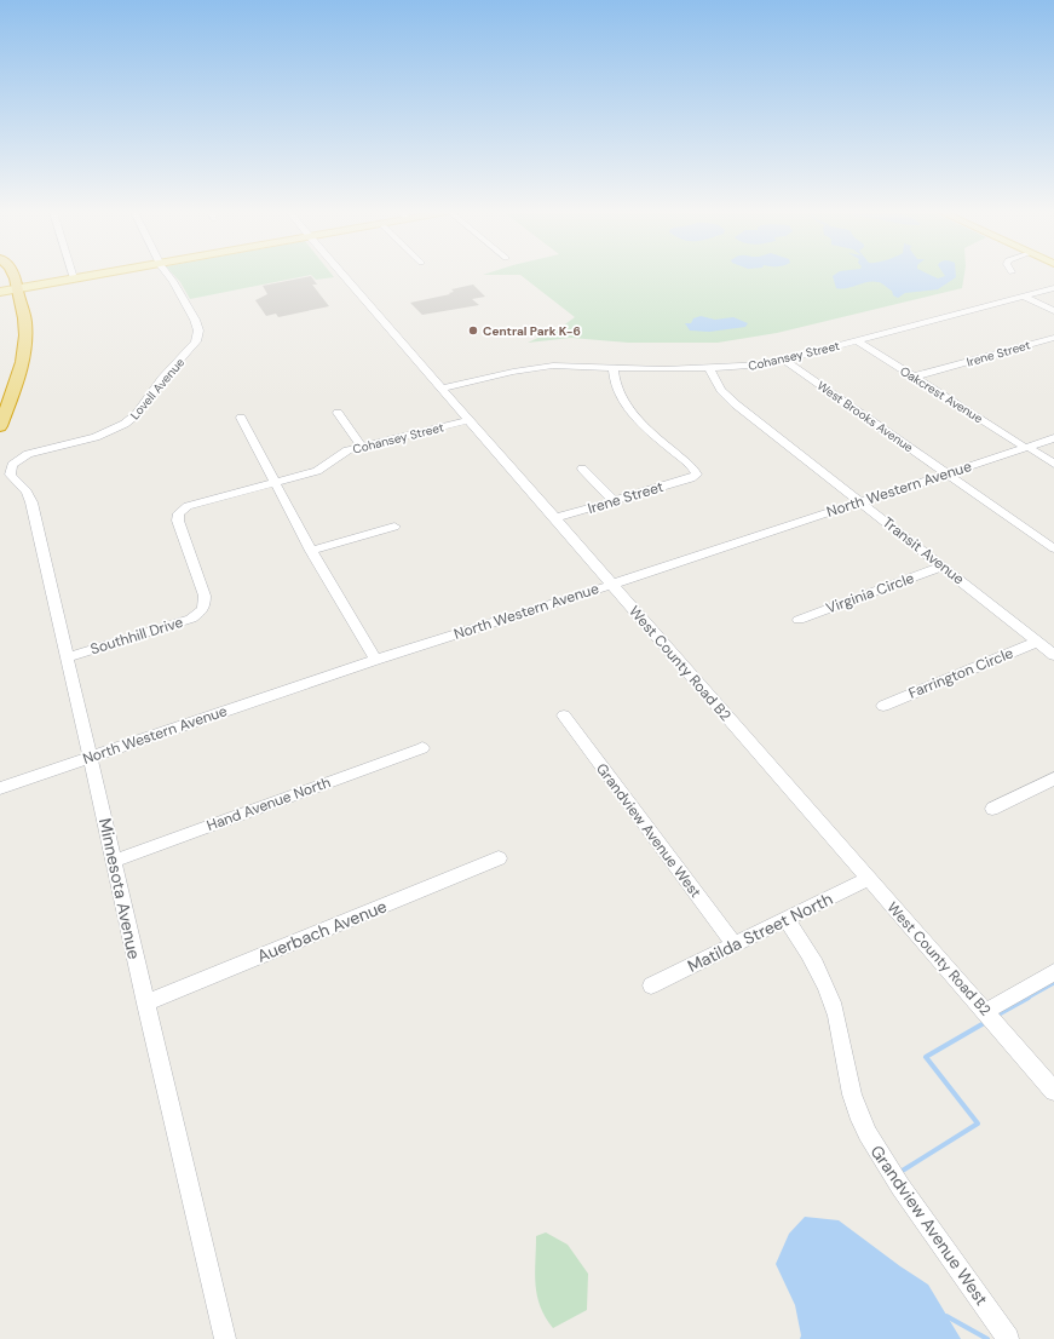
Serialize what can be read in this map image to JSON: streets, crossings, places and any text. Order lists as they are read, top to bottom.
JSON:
{
  "streets": {
    "street": [
      "Irene Street",
      "Cohansey Street",
      "Lovell Avenue",
      "Oakcrest Avenue",
      "West Brooks Avenue",
      "North Western Avenue",
      "Transit Avenue",
      "Virginia Circle",
      "Southhill Drive",
      "West County Road B2",
      "Farrington Circle",
      "Hand Avenue North",
      "Grandview Avenue West",
      "Minnesota Avenue",
      "Auerbach Avenue",
      "Matilda Street North"
    ]
  },
  "crossings": [
    ["Irene Street", "Cohansey Street"],
    ["Irene Street", "Oakcrest Avenue"],
    ["Irene Street", "West County Road B2"],
    ["Cohansey Street", "Oakcrest Avenue"],
    ["Cohansey Street", "West Brooks Avenue"],
    ["Cohansey Street", "Transit Avenue"],
    ["Cohansey Street", "Southhill Drive"],
    ["Cohansey Street", "West County Road B2"],
    ["Lovell Avenue", "Minnesota Avenue"],
    ["Oakcrest Avenue", "North Western Avenue"],
    ["West Brooks Avenue", "North Western Avenue"],
    ["North Western Avenue", "Transit Avenue"],
    ["North Western Avenue", "West County Road B2"],
    ["North Western Avenue", "Minnesota Avenue"],
    ["Transit Avenue", "Virginia Circle"],
    ["Transit Avenue", "Farrington Circle"],
    ["Southhill Drive", "Minnesota Avenue"],
    ["West County Road B2", "Matilda Street North"],
    ["Hand Avenue North", "Minnesota Avenue"],
    ["Grandview Avenue West", "Matilda Street North"],
    ["Minnesota Avenue", "Auerbach Avenue"]
  ],
  "places": ["Central Park K-6"]
}
